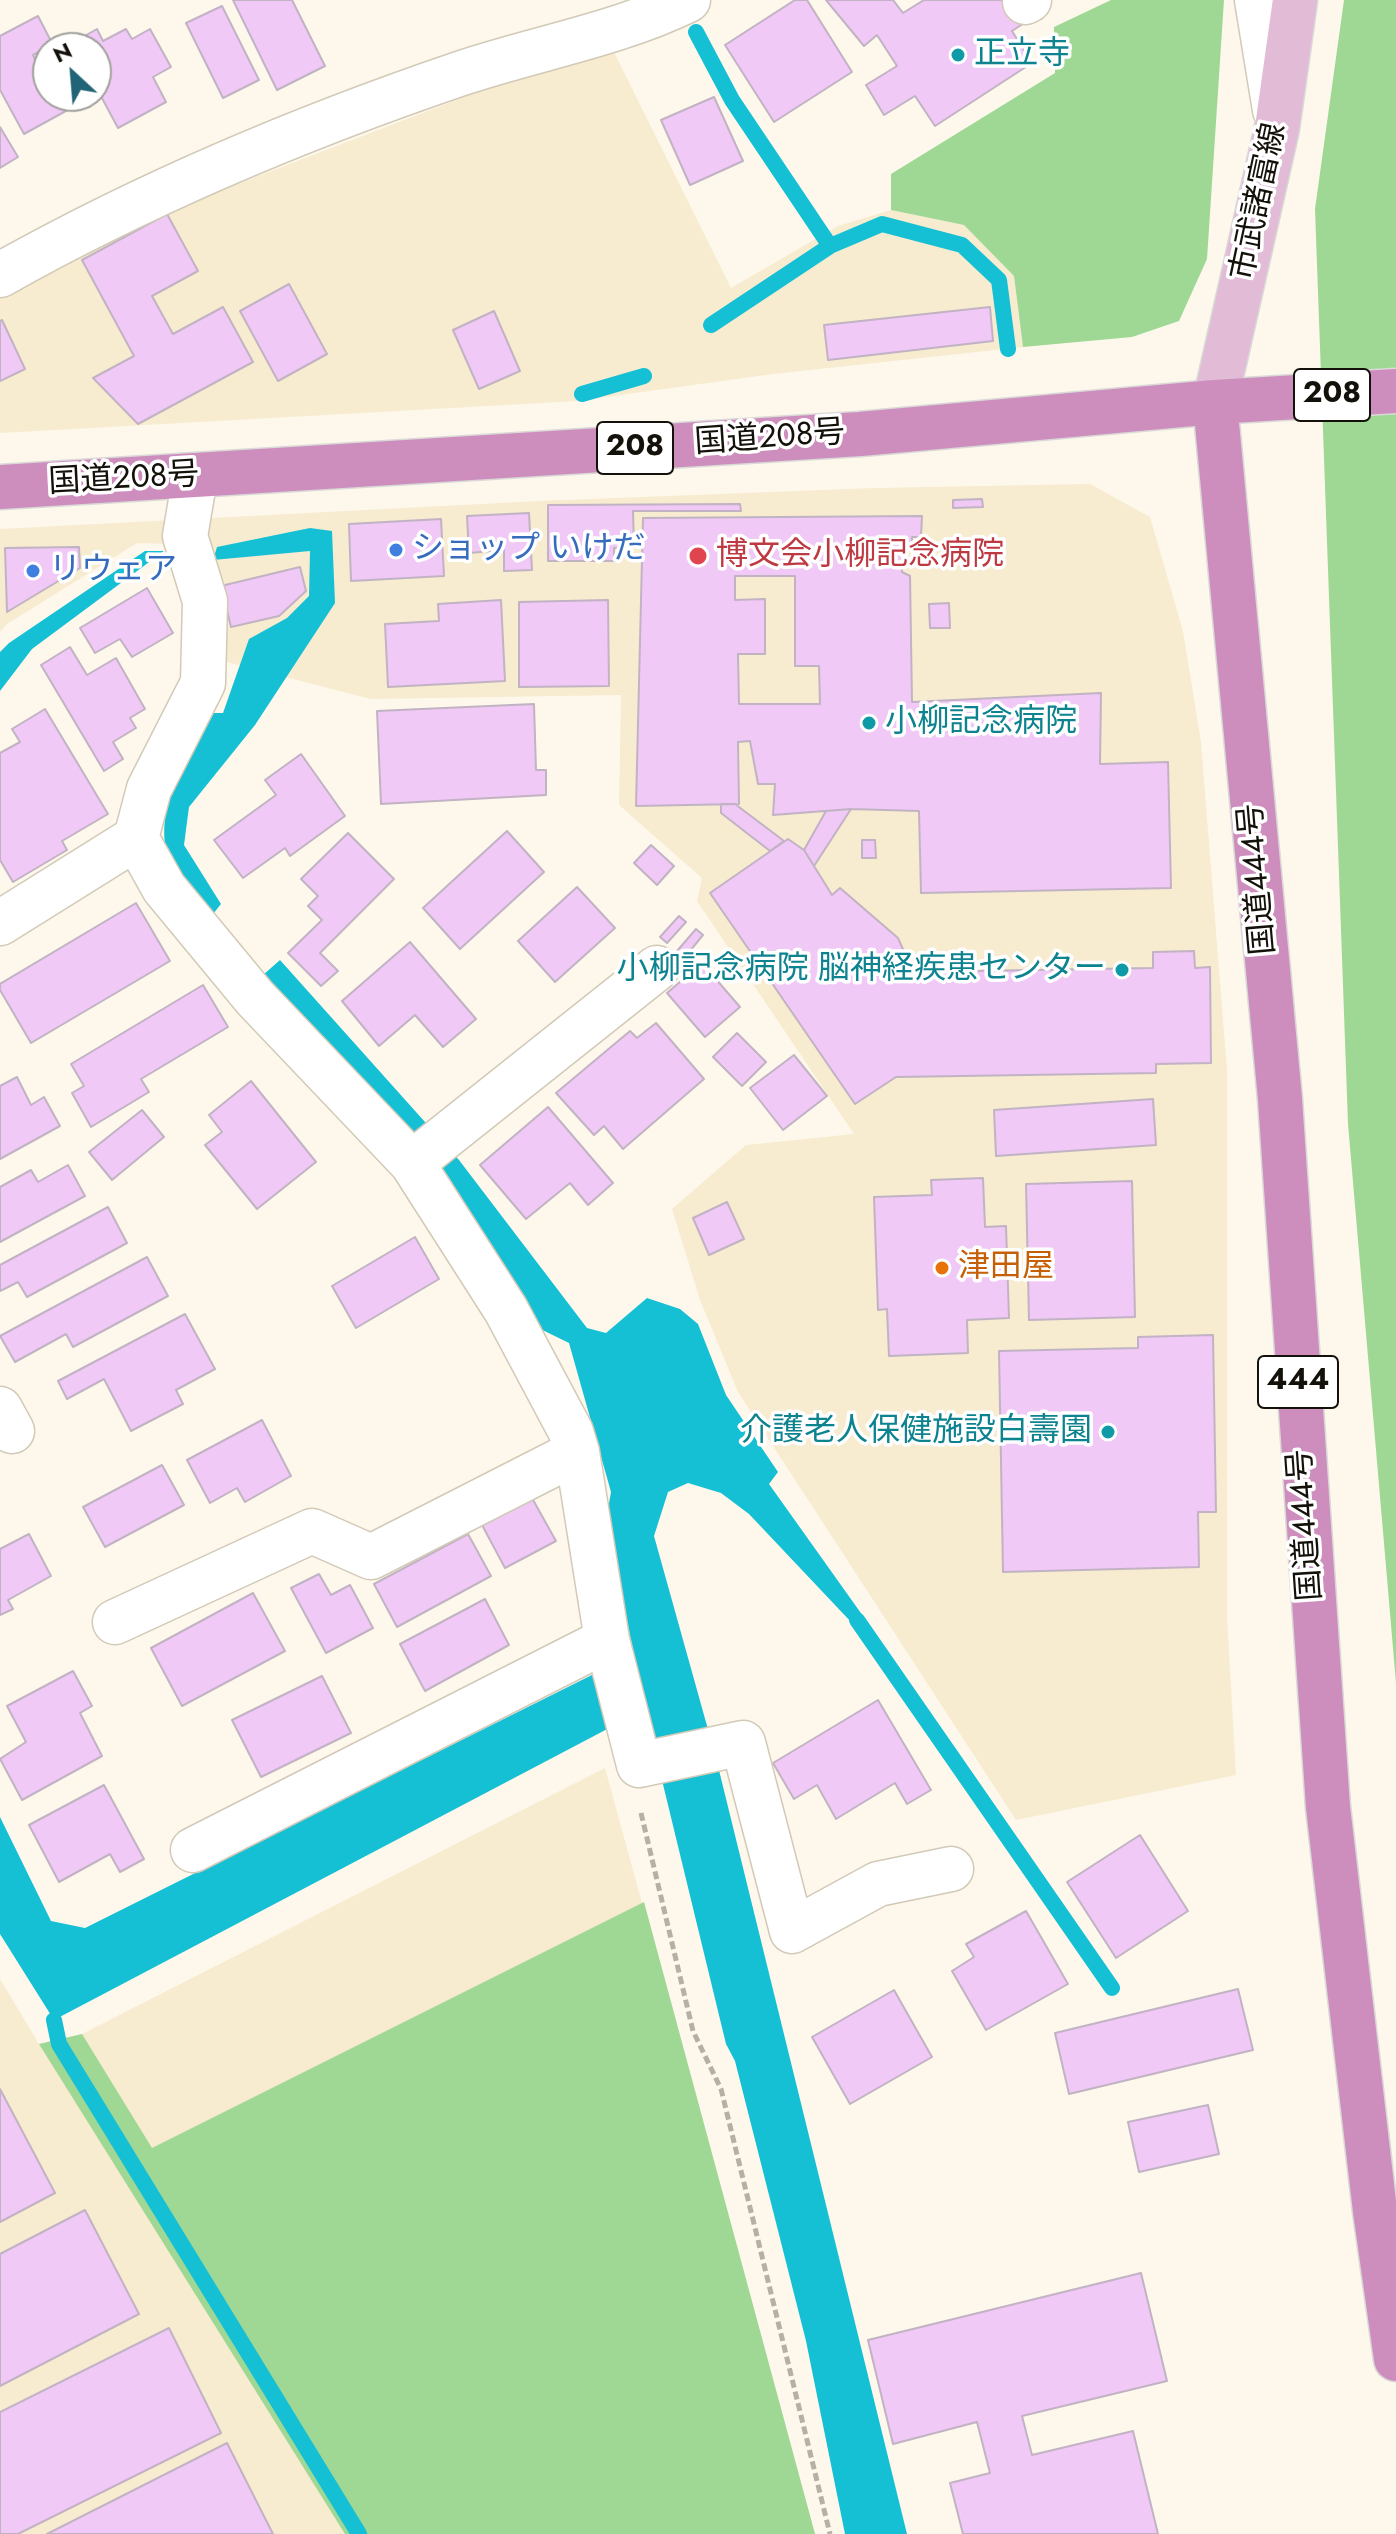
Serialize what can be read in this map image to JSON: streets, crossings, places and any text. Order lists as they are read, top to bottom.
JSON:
{
  "streets": {
    "highway": [
      "208",
      "国道208号",
      "国道444号",
      "444"
    ],
    "main road": ["市武諸富線"]
  },
  "crossings": [
    ["市武諸富線", "国道208号"],
    ["市武諸富線", "国道444号"],
    ["国道208号", "国道444号"]
  ],
  "places": [
    "正立寺",
    "ショップ いけだ",
    "博文会小柳記念病院",
    "リウェア",
    "小柳記念病院",
    "小柳記念病院 脳神経疾患センター",
    "津田屋",
    "介護老人保健施設白壽園"
  ],
  "north": "top left"
}
